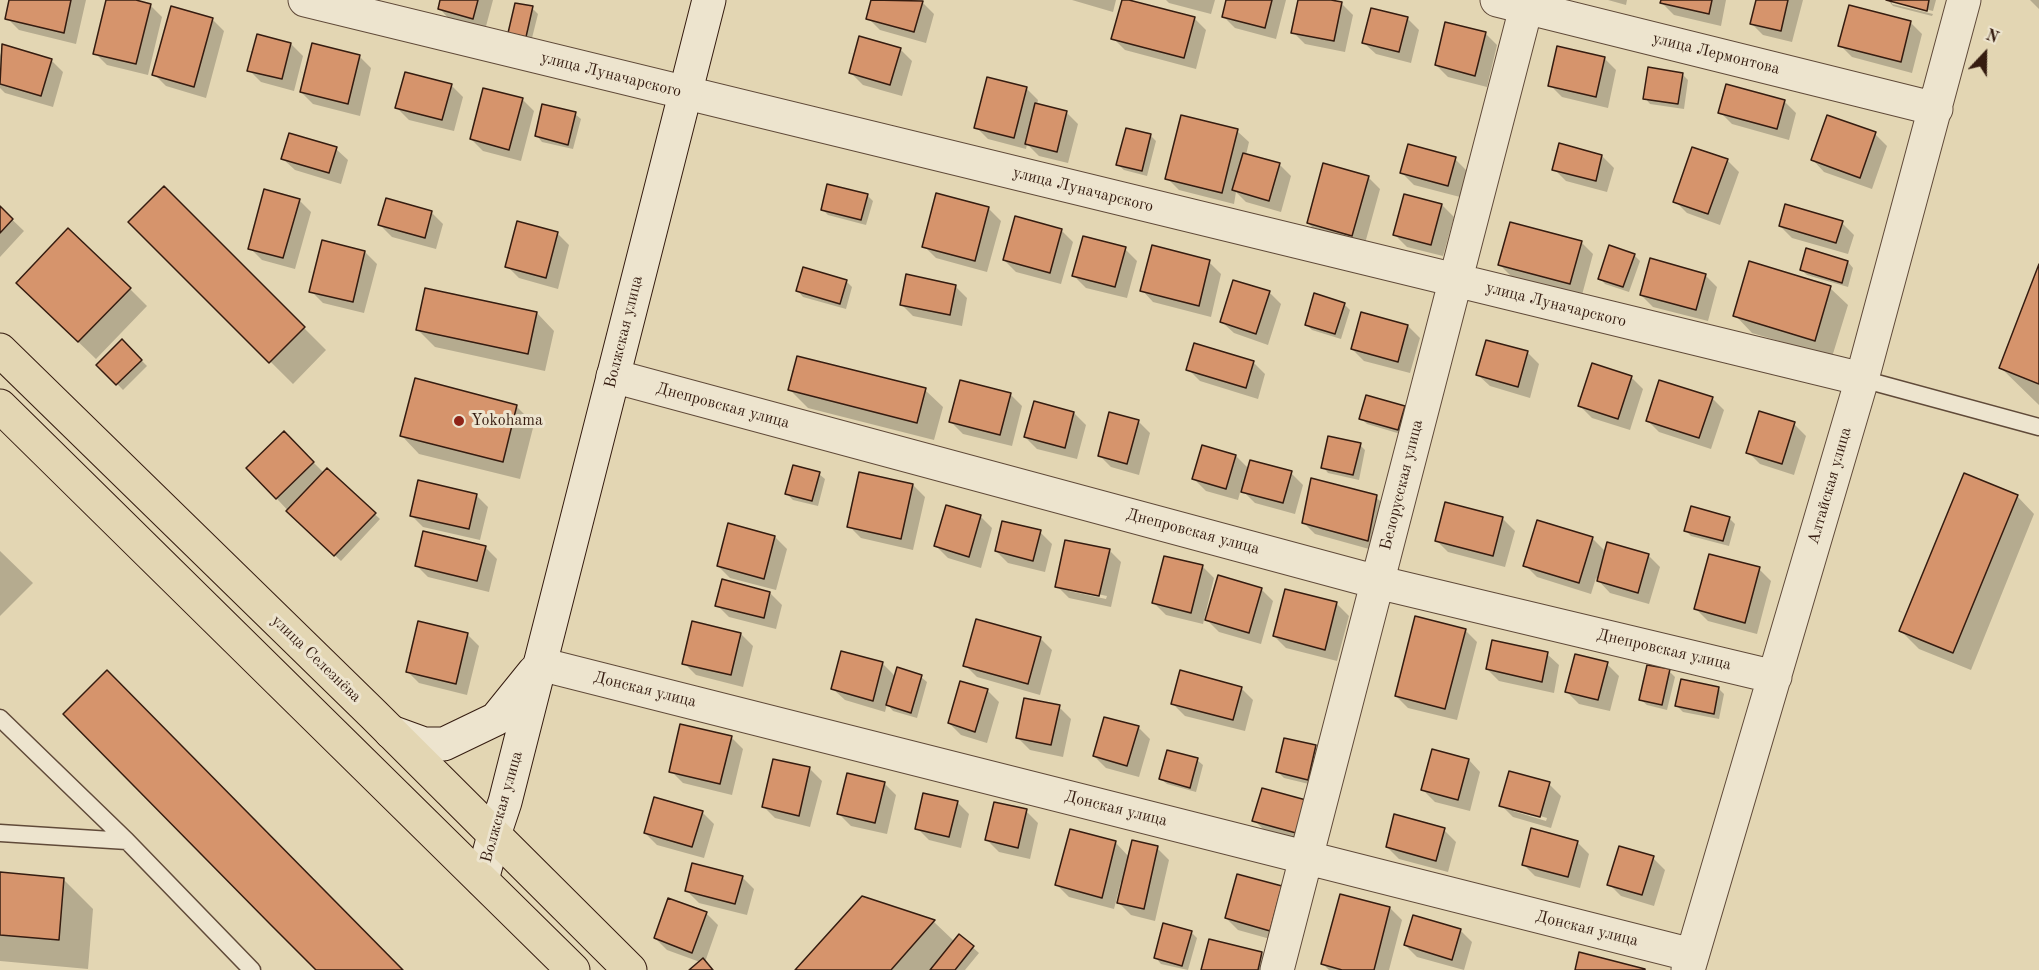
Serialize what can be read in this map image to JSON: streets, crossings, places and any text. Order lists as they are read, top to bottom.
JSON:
{
  "streets": {
    "main road": ["улица Селезнёва"],
    "street": [
      "улица Лермонтова",
      "улица Луначарского",
      "Волжская улица",
      "Днепровская улица",
      "Белорусская улица",
      "Алтайская улица",
      "Донская улица"
    ]
  },
  "crossings": [
    ["улица Лермонтова", "Белорусская улица"],
    ["улица Лермонтова", "Алтайская улица"],
    ["улица Луначарского", "Волжская улица"],
    ["улица Луначарского", "Белорусская улица"],
    ["улица Луначарского", "Алтайская улица"],
    ["Волжская улица", "Днепровская улица"],
    ["Волжская улица", "улица Селезнёва"],
    ["Волжская улица", "Донская улица"],
    ["Днепровская улица", "Белорусская улица"],
    ["Днепровская улица", "Алтайская улица"],
    ["Белорусская улица", "Донская улица"],
    ["Алтайская улица", "Донская улица"]
  ],
  "places": ["Yokohama"],
  "north": "top"
}
